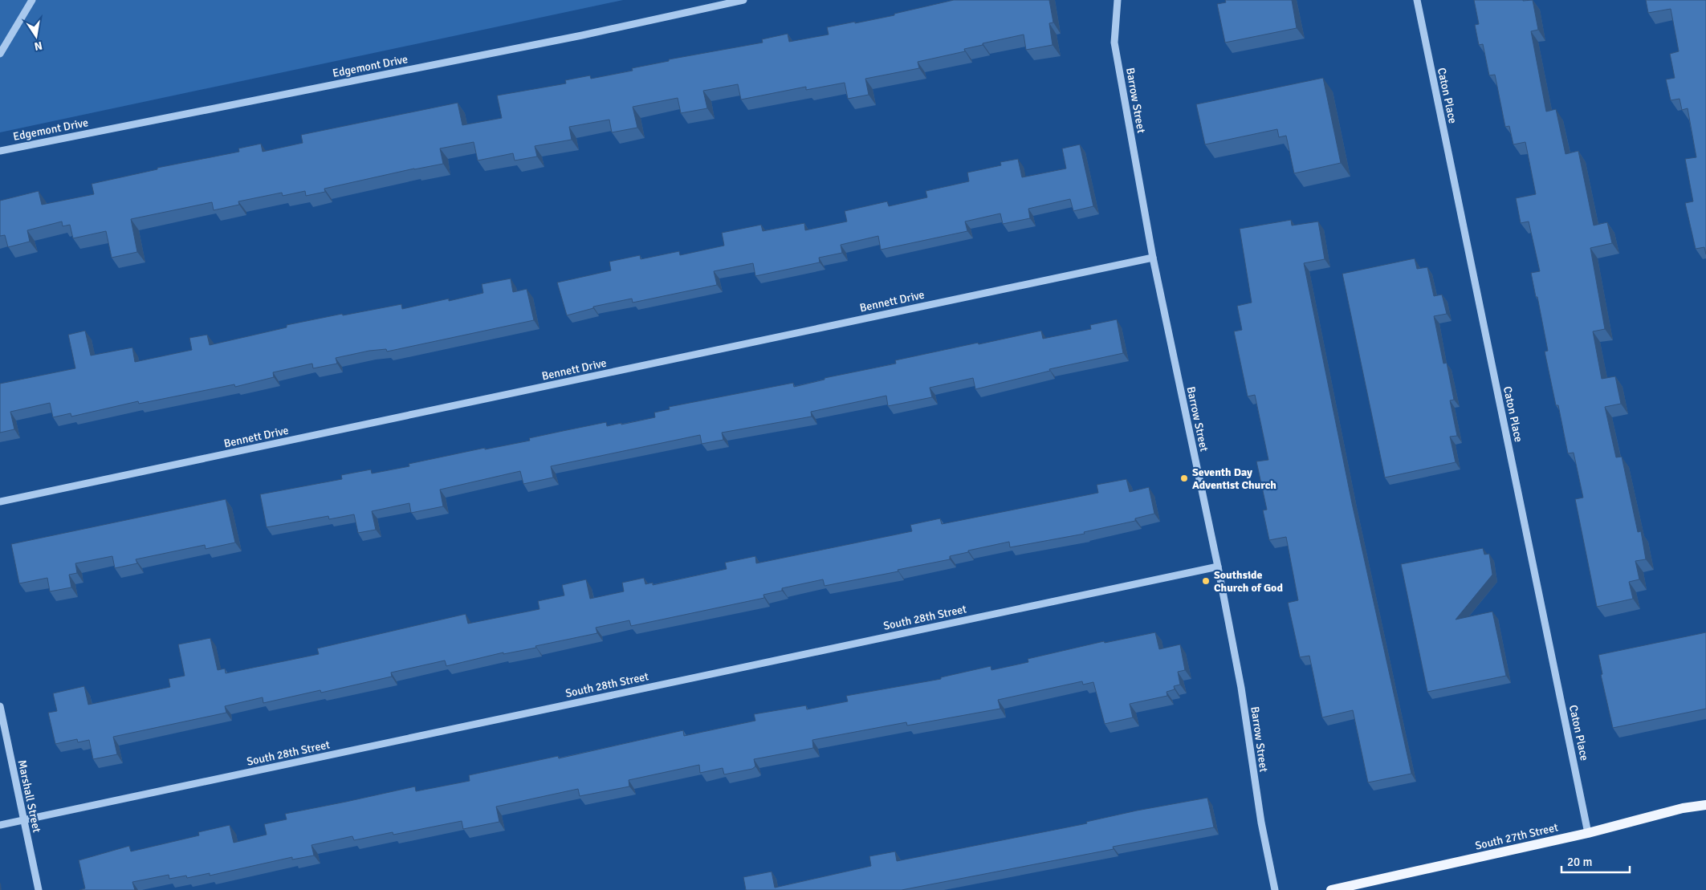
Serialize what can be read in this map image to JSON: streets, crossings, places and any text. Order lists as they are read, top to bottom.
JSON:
{
  "streets": {
    "main road": ["South 27th Street"],
    "street": [
      "Edgemont Drive",
      "Caton Place",
      "Barrow Street",
      "Bennett Drive",
      "South 28th Street",
      "Marshall Street"
    ]
  },
  "crossings": [
    ["Caton Place", "South 27th Street"],
    ["Barrow Street", "Bennett Drive"],
    ["Barrow Street", "South 28th Street"],
    ["South 28th Street", "Marshall Street"]
  ],
  "places": ["Seventh Day Adventist Church", "Southside Church of God"],
  "scale_bar": "20 m",
  "north": "bottom"
}
